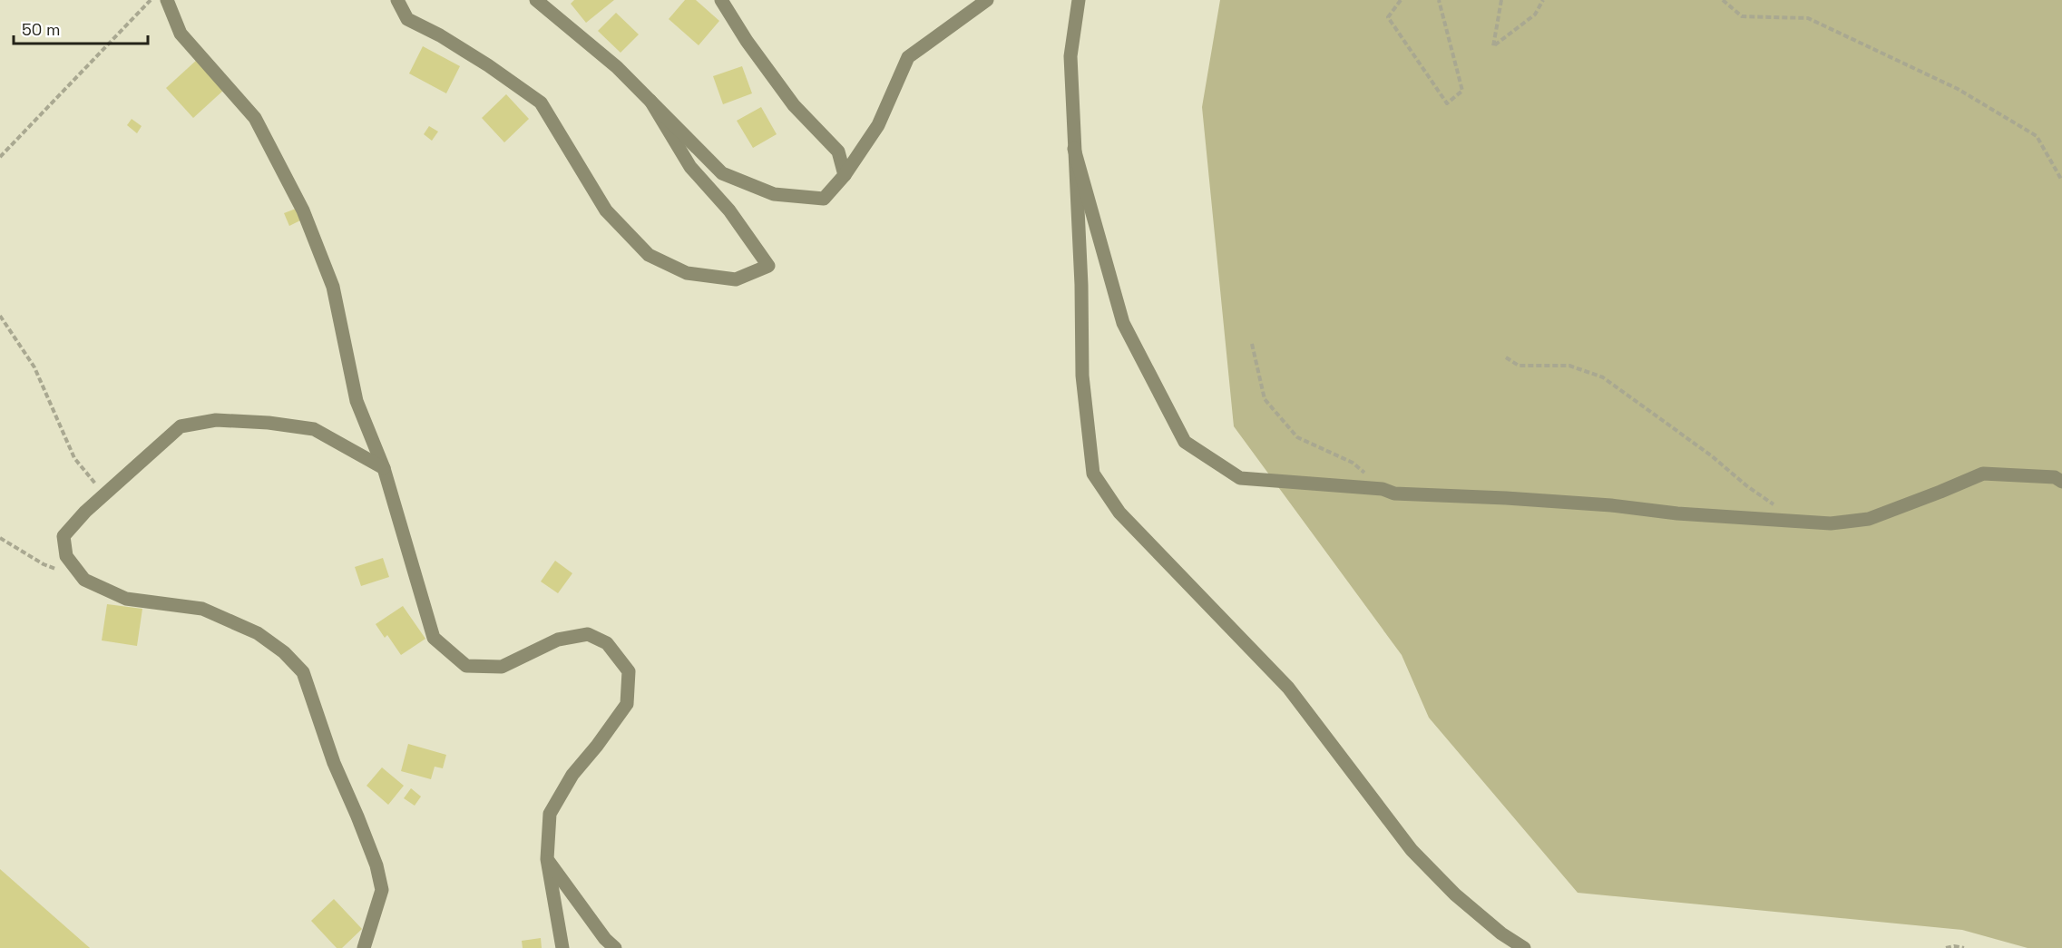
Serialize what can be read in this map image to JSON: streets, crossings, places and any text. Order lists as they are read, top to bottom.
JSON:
{
  "scale_bar": "50 m"
}
